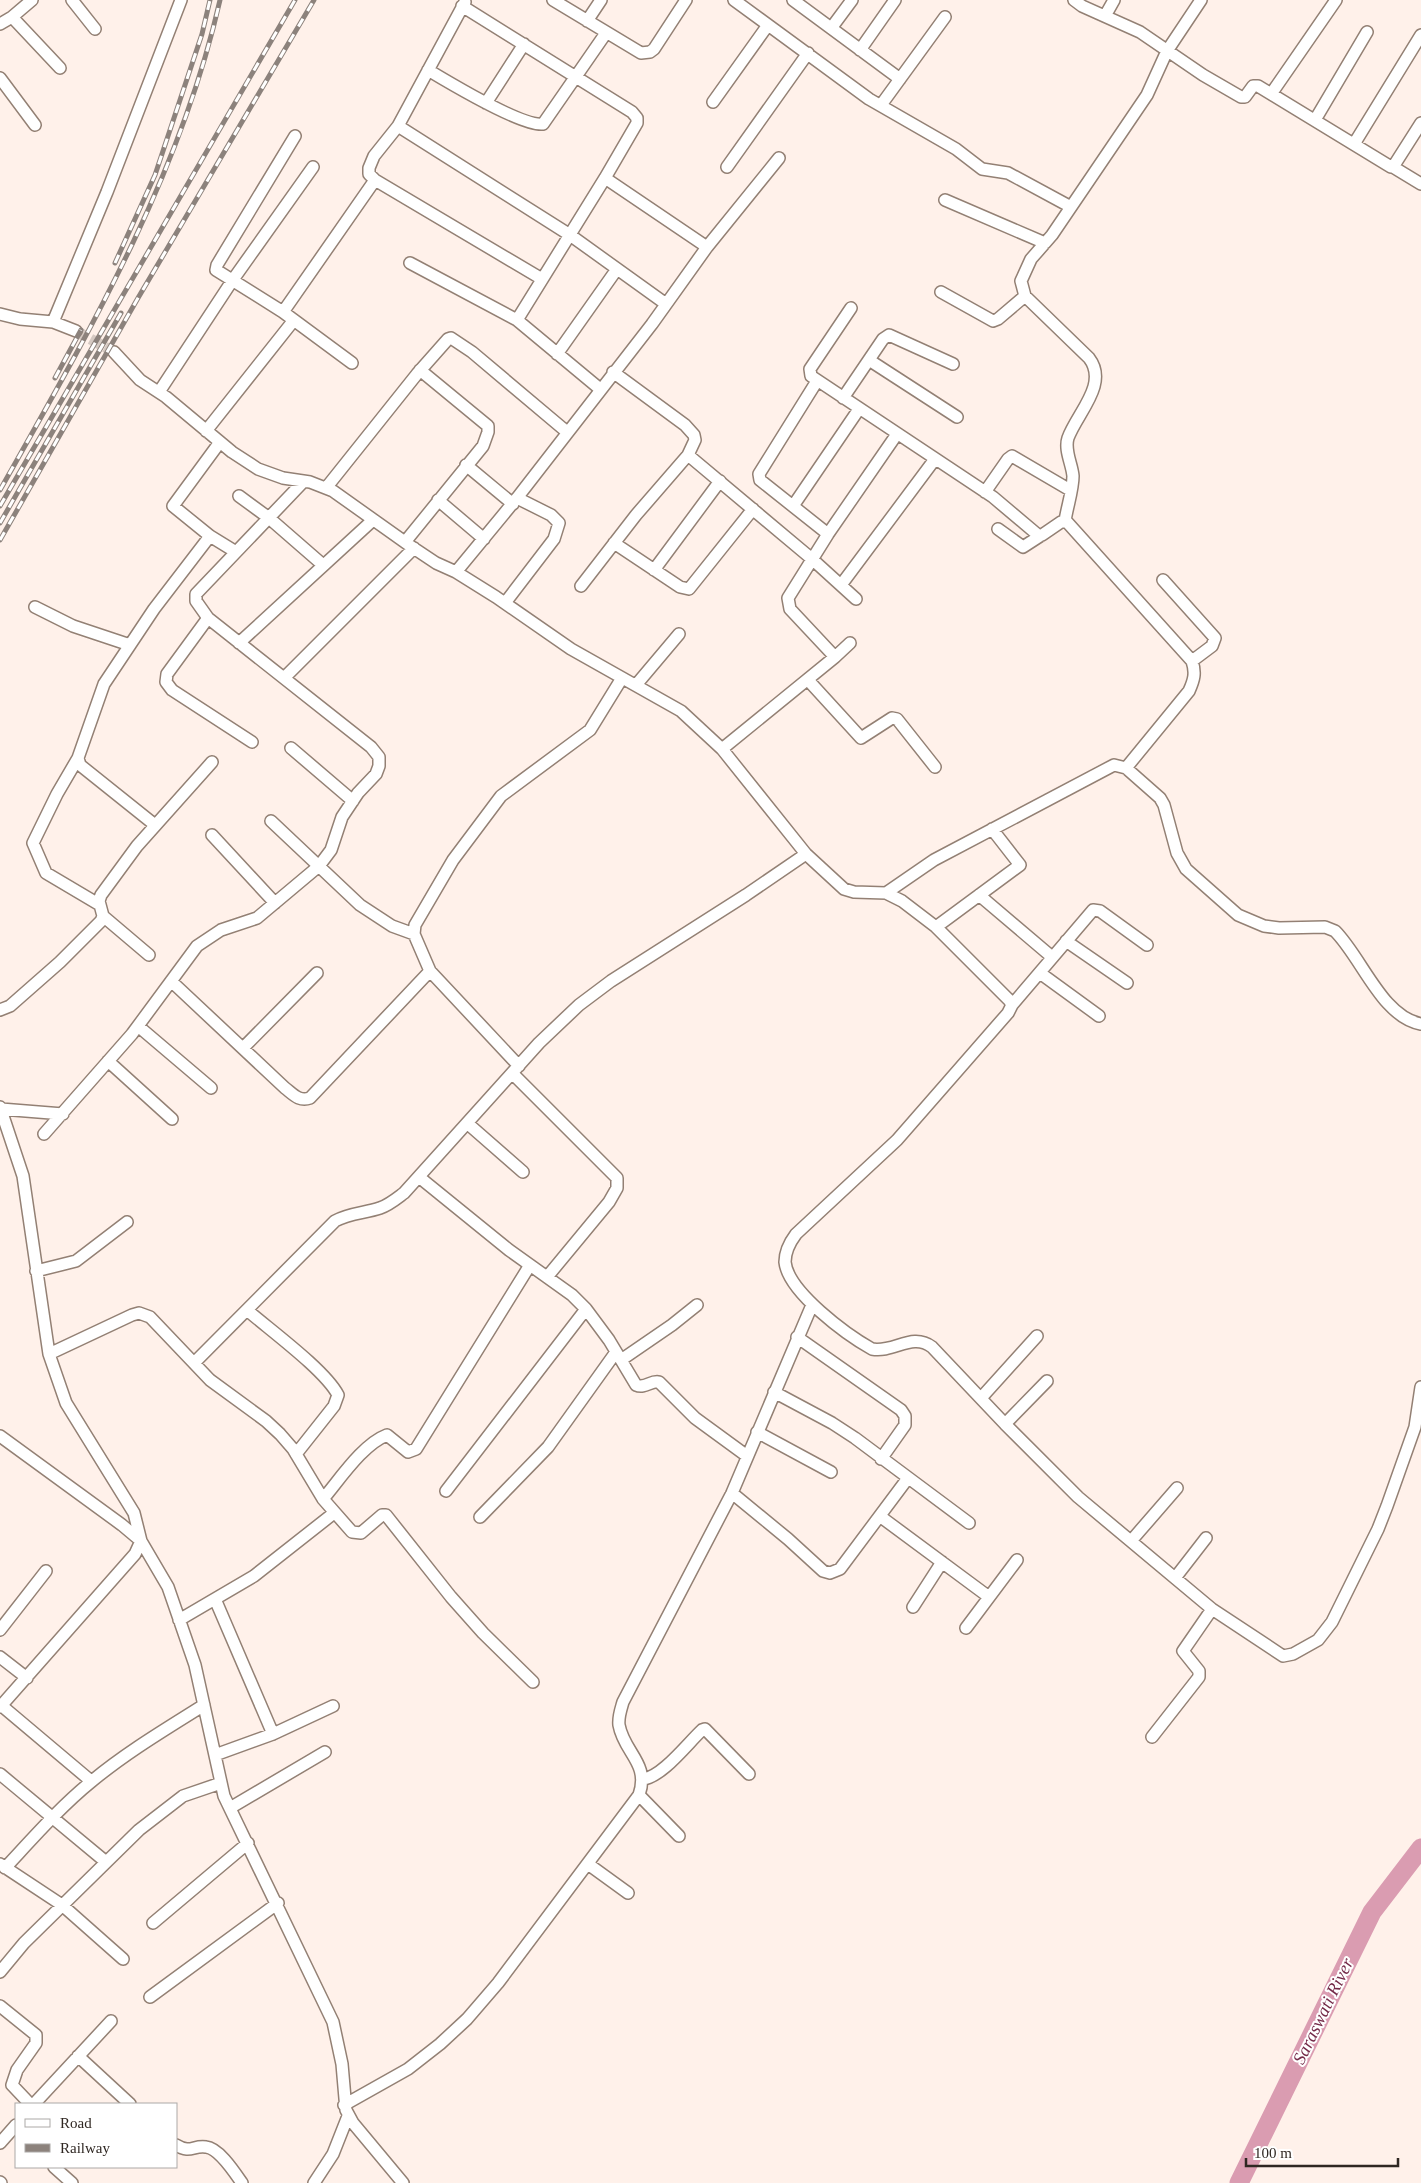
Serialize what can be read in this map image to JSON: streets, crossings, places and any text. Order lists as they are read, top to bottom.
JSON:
{
  "water": ["Saraswati River"],
  "legend": ["Road", "Railway"],
  "scale_bar": "100 m"
}
